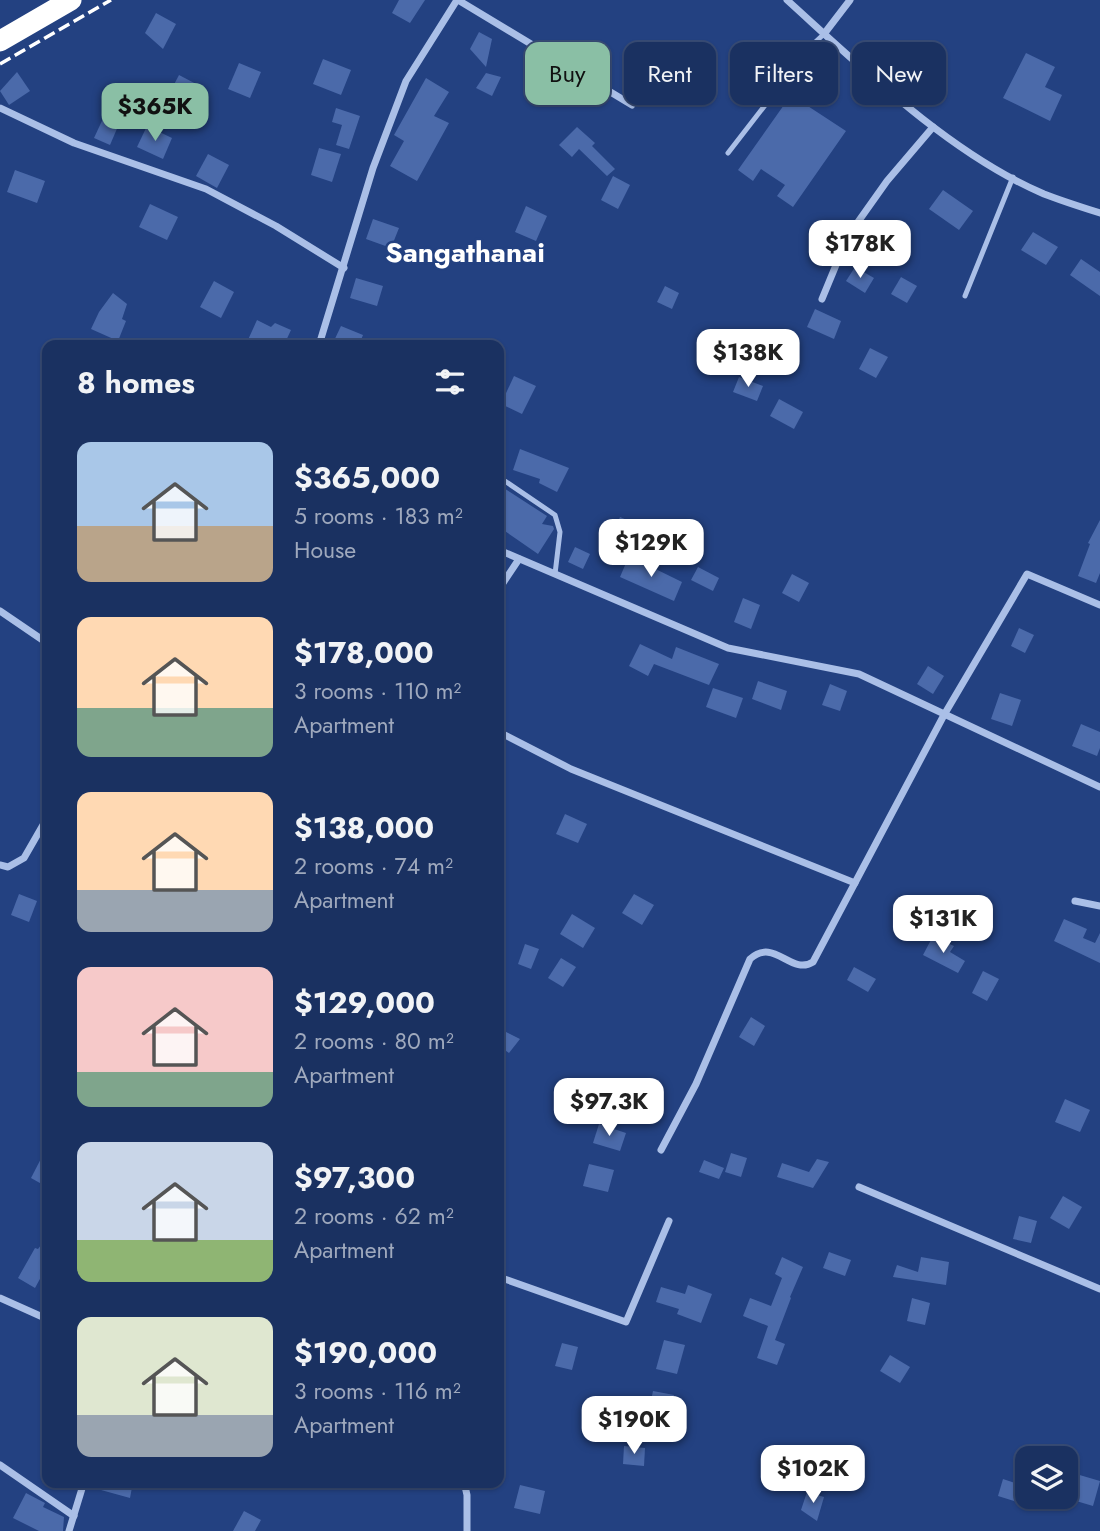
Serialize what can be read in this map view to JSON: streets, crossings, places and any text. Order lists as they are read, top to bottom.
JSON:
{
  "districts": ["Sangathanai"],
  "page": {
    "chip": [
      "Buy",
      "Rent",
      "Filters",
      "New"
    ],
    "price": [
      "$365K",
      "$178K",
      "$138K",
      "$129K",
      "$131K",
      "$97.3K",
      "$190K",
      "$102K"
    ],
    "heading": "8 homes",
    "list": [
      {
        "name": "$365,000",
        "note": "5 rooms · 183 m² · House"
      },
      {
        "name": "$178,000",
        "note": "3 rooms · 110 m² · Apartment"
      },
      {
        "name": "$138,000",
        "note": "2 rooms · 74 m² · Apartment"
      },
      {
        "name": "$129,000",
        "note": "2 rooms · 80 m² · Apartment"
      },
      {
        "name": "$97,300",
        "note": "2 rooms · 62 m² · Apartment"
      },
      {
        "name": "$190,000",
        "note": "3 rooms · 116 m² · Apartment"
      }
    ]
  }
}
